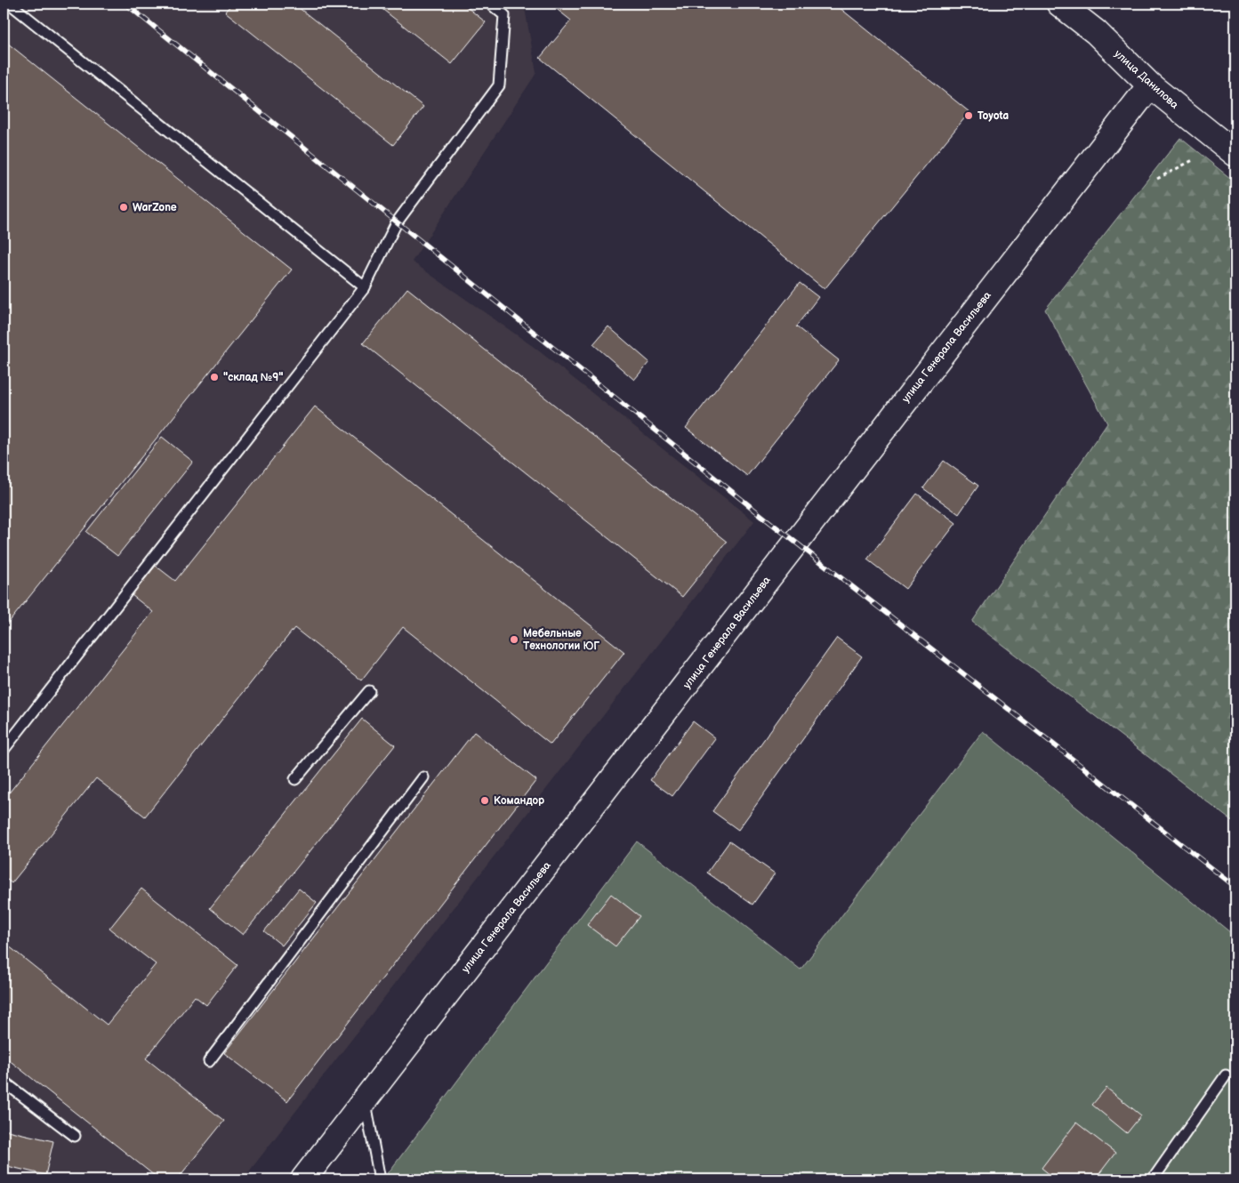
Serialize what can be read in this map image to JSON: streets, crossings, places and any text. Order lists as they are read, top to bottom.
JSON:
{
  "streets": {
    "main road": ["улица Данилова", "улица Генерала Васильева"]
  },
  "crossings": [
    ["улица Данилова", "улица Генерала Васильева"]
  ],
  "places": [
    "Toyota",
    "WarZone",
    "\"склад №9\"",
    "Мебельные Технологии ЮГ",
    "Командор"
  ]
}
